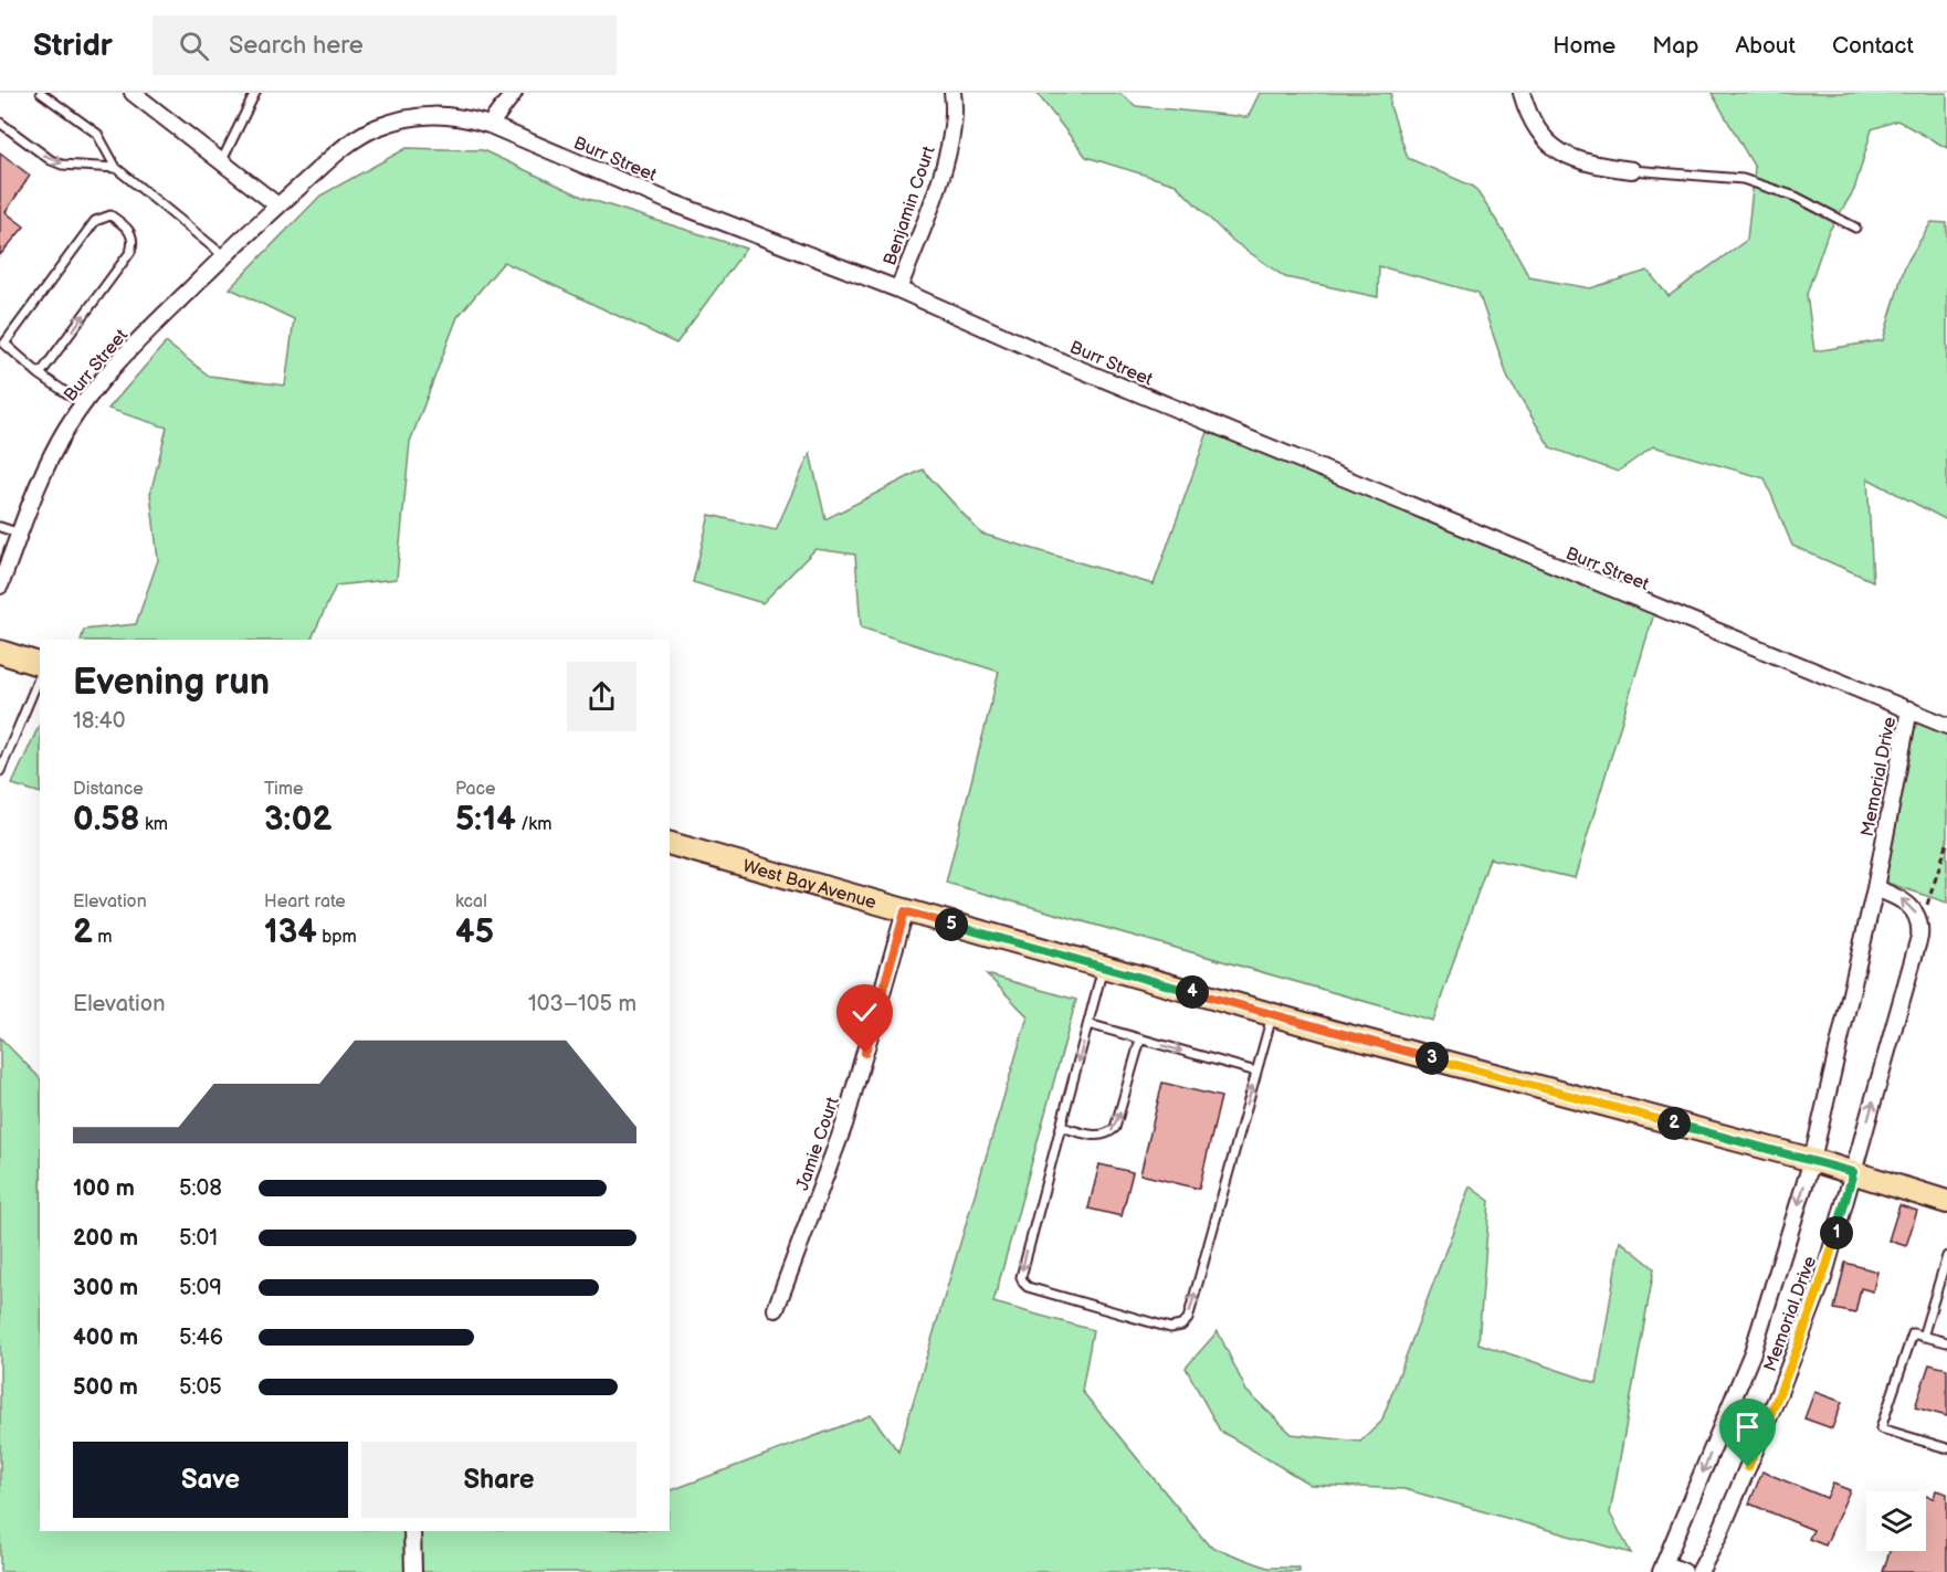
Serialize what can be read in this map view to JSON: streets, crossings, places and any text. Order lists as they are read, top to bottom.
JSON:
{
  "streets": {
    "main road": ["West Bay Avenue"],
    "street": [
      "Burr Street",
      "Benjamin Court",
      "Memorial Drive",
      "Jamie Court"
    ]
  },
  "crossings": [
    ["Burr Street", "Benjamin Court"],
    ["Burr Street", "Memorial Drive"],
    ["Memorial Drive", "West Bay Avenue"],
    ["West Bay Avenue", "Jamie Court"]
  ],
  "page": {
    "header": "Stridr",
    "search": "Search here",
    "nav": [
      "Home",
      "Map",
      "About",
      "Contact"
    ],
    "heading": ["Evening run", "18:40"],
    "stats": [
      ["Distance", "0.58 km"],
      ["Time", "3:02"],
      ["Pace", "5:14 /km"],
      ["Elevation", "2 m"],
      ["Heart rate", "134 bpm"],
      ["kcal", "45"]
    ],
    "pins": [
      "5",
      "4",
      "3",
      "2",
      "1"
    ],
    "chart": ["Elevation", "103–105 m"],
    "list": [
      {
        "name": "100 m",
        "note": "5:08"
      },
      {
        "name": "200 m",
        "note": "5:01"
      },
      {
        "name": "300 m",
        "note": "5:09"
      },
      {
        "name": "400 m",
        "note": "5:46"
      },
      {
        "name": "500 m",
        "note": "5:05"
      }
    ],
    "buttons": ["Save", "Share"]
  }
}
